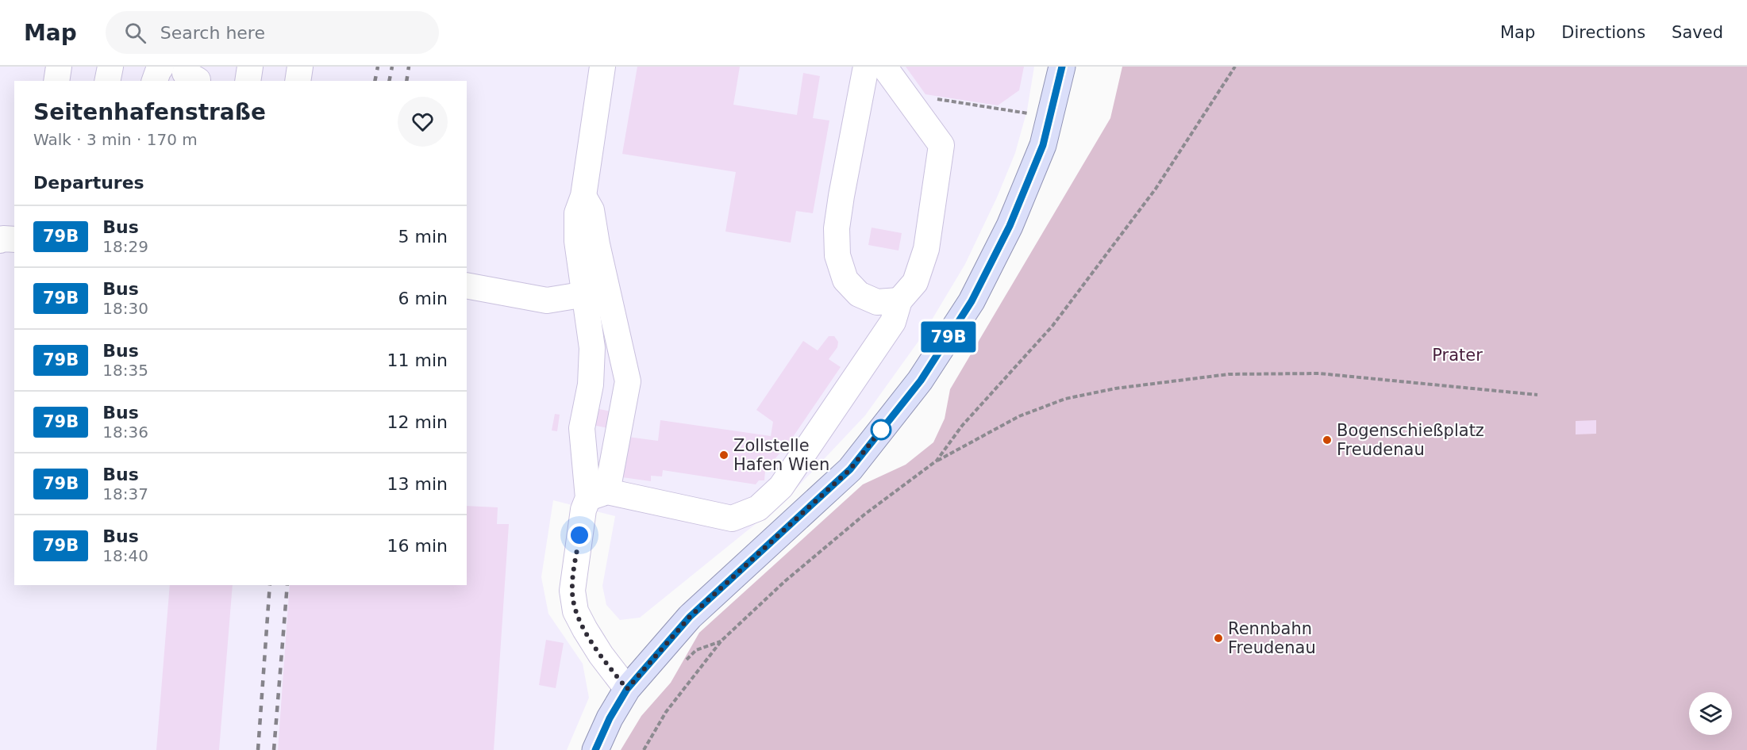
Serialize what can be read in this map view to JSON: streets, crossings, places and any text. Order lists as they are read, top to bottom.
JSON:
{
  "parks": ["Prater"],
  "places": ["Bogenschießplatz Freudenau", "Zollstelle Hafen Wien", "Rennbahn Freudenau"],
  "lines": ["bus line 79B"],
  "page": {
    "header": "Map",
    "search": "Search here",
    "nav": ["Map", "Directions", "Saved"],
    "on_map": "79B",
    "heading": [
      ["Seitenhafenstraße", "Walk · 3 min · 170 m"],
      "Departures"
    ],
    "list": [
      {
        "mark": "79B",
        "name": "Bus",
        "note": "18:29",
        "value": "5 min"
      },
      {
        "mark": "79B",
        "name": "Bus",
        "note": "18:30",
        "value": "6 min"
      },
      {
        "mark": "79B",
        "name": "Bus",
        "note": "18:35",
        "value": "11 min"
      },
      {
        "mark": "79B",
        "name": "Bus",
        "note": "18:36",
        "value": "12 min"
      },
      {
        "mark": "79B",
        "name": "Bus",
        "note": "18:37",
        "value": "13 min"
      },
      {
        "mark": "79B",
        "name": "Bus",
        "note": "18:40",
        "value": "16 min"
      }
    ]
  }
}
